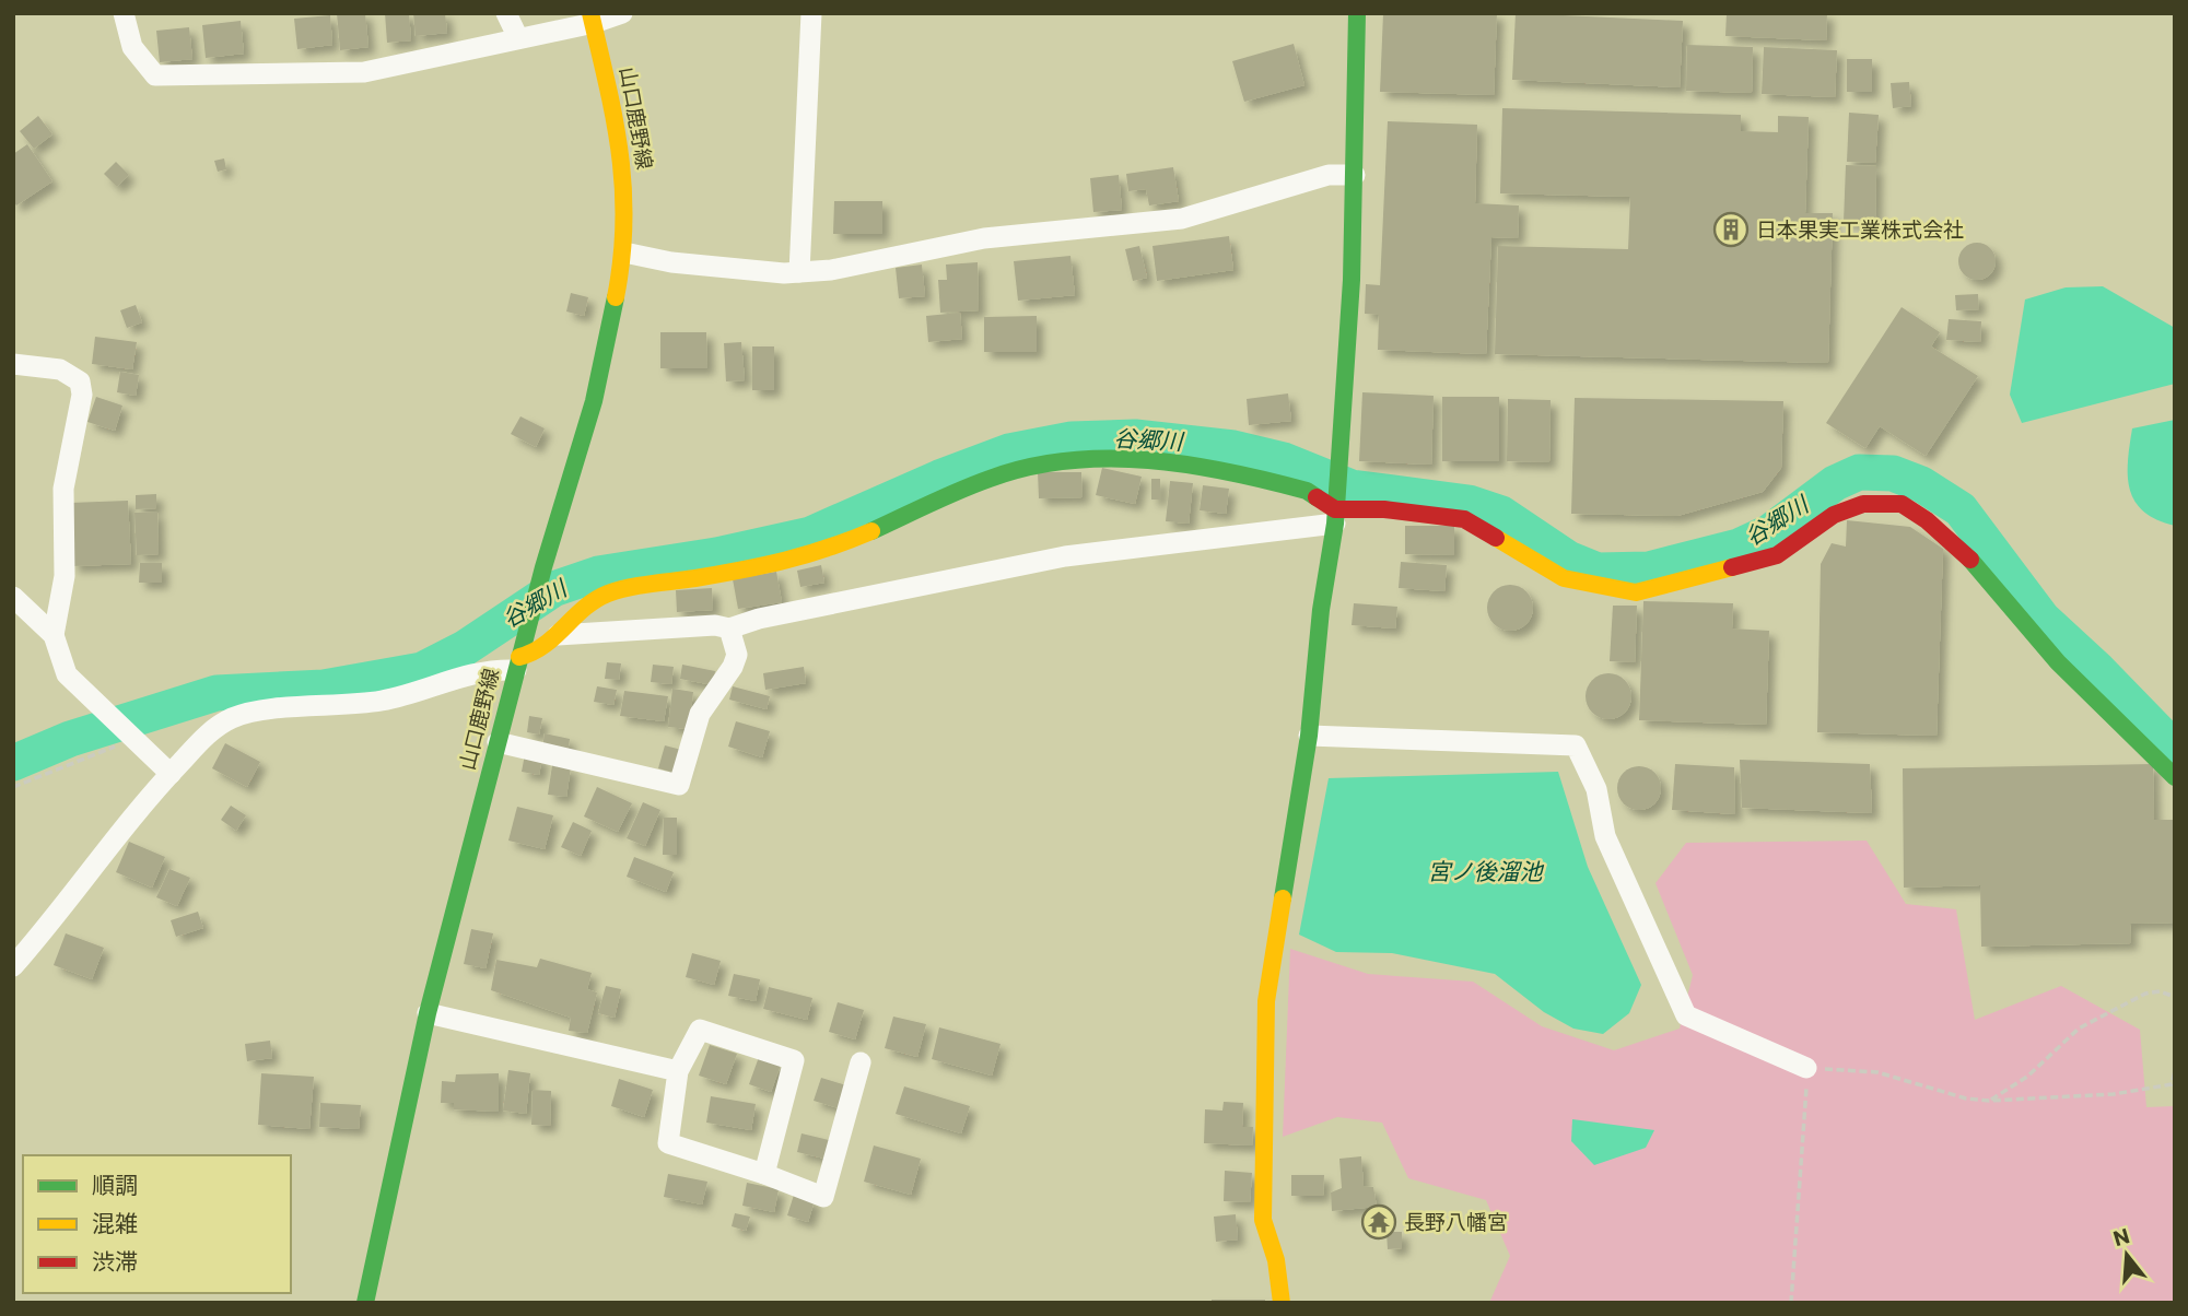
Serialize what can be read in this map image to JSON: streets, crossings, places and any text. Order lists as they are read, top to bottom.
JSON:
{
  "streets": {
    "street": ["山口鹿野線"]
  },
  "water": ["谷郷川", "宮ノ後溜池"],
  "places": {
    "building": ["日本果実工業株式会社"],
    "temple": ["長野八幡宮"]
  },
  "legend": ["順調", "混雑", "渋滞"],
  "north": "top"
}
